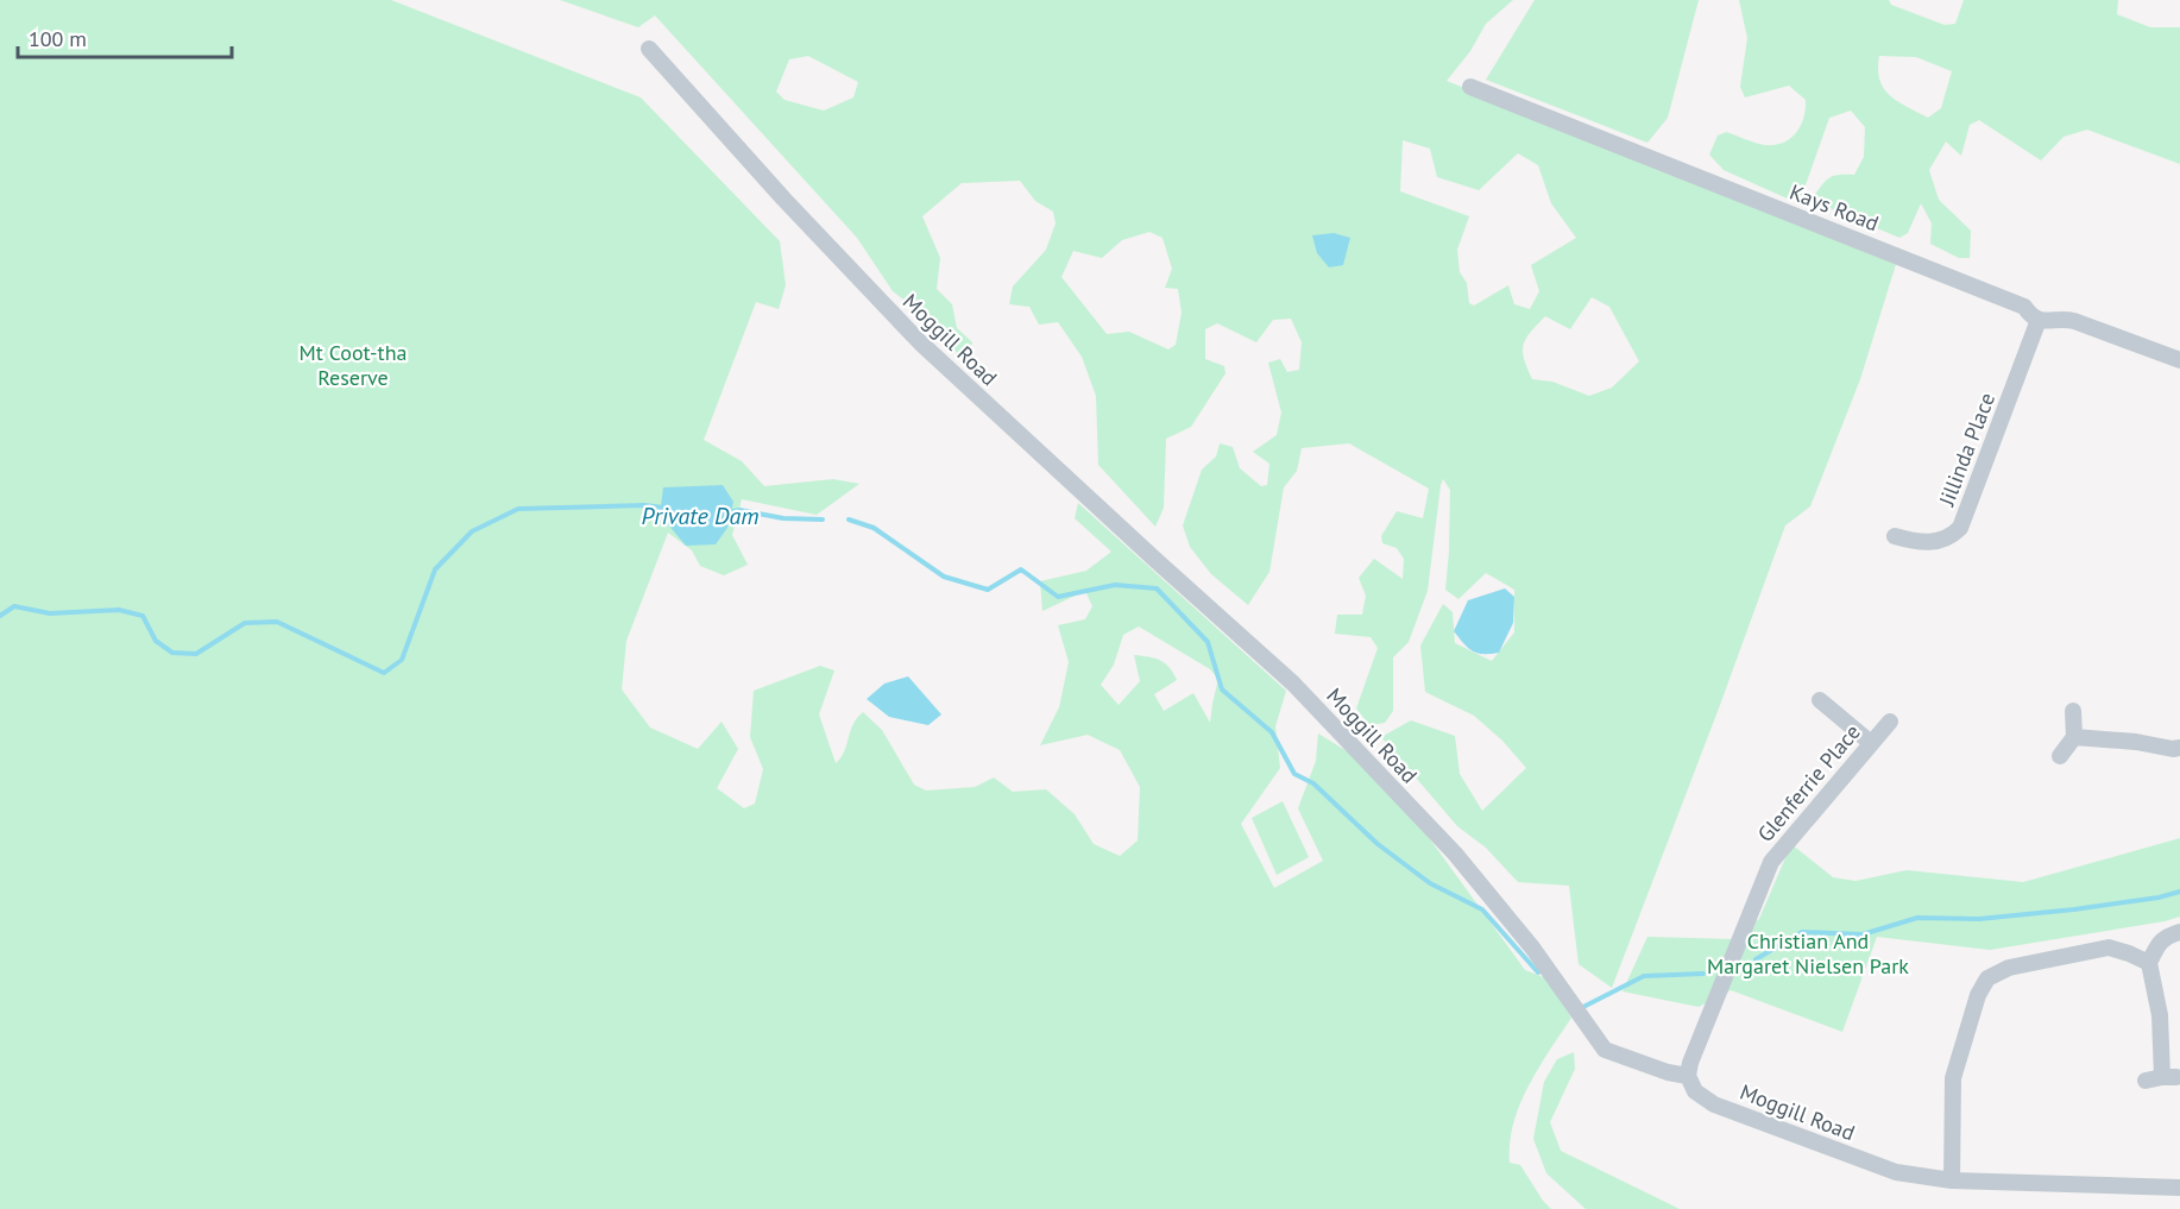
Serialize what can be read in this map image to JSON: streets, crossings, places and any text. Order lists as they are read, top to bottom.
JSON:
{
  "streets": {
    "street": [
      "Kays Road",
      "Moggill Road",
      "Jillinda Place",
      "Glenferrie Place"
    ]
  },
  "crossings": [
    ["Kays Road", "Jillinda Place"],
    ["Moggill Road", "Glenferrie Place"]
  ],
  "water": ["Private Dam"],
  "parks": ["Mt Coot-tha Reserve", "Christian And Margaret Nielsen Park"],
  "scale_bar": "100 m"
}
